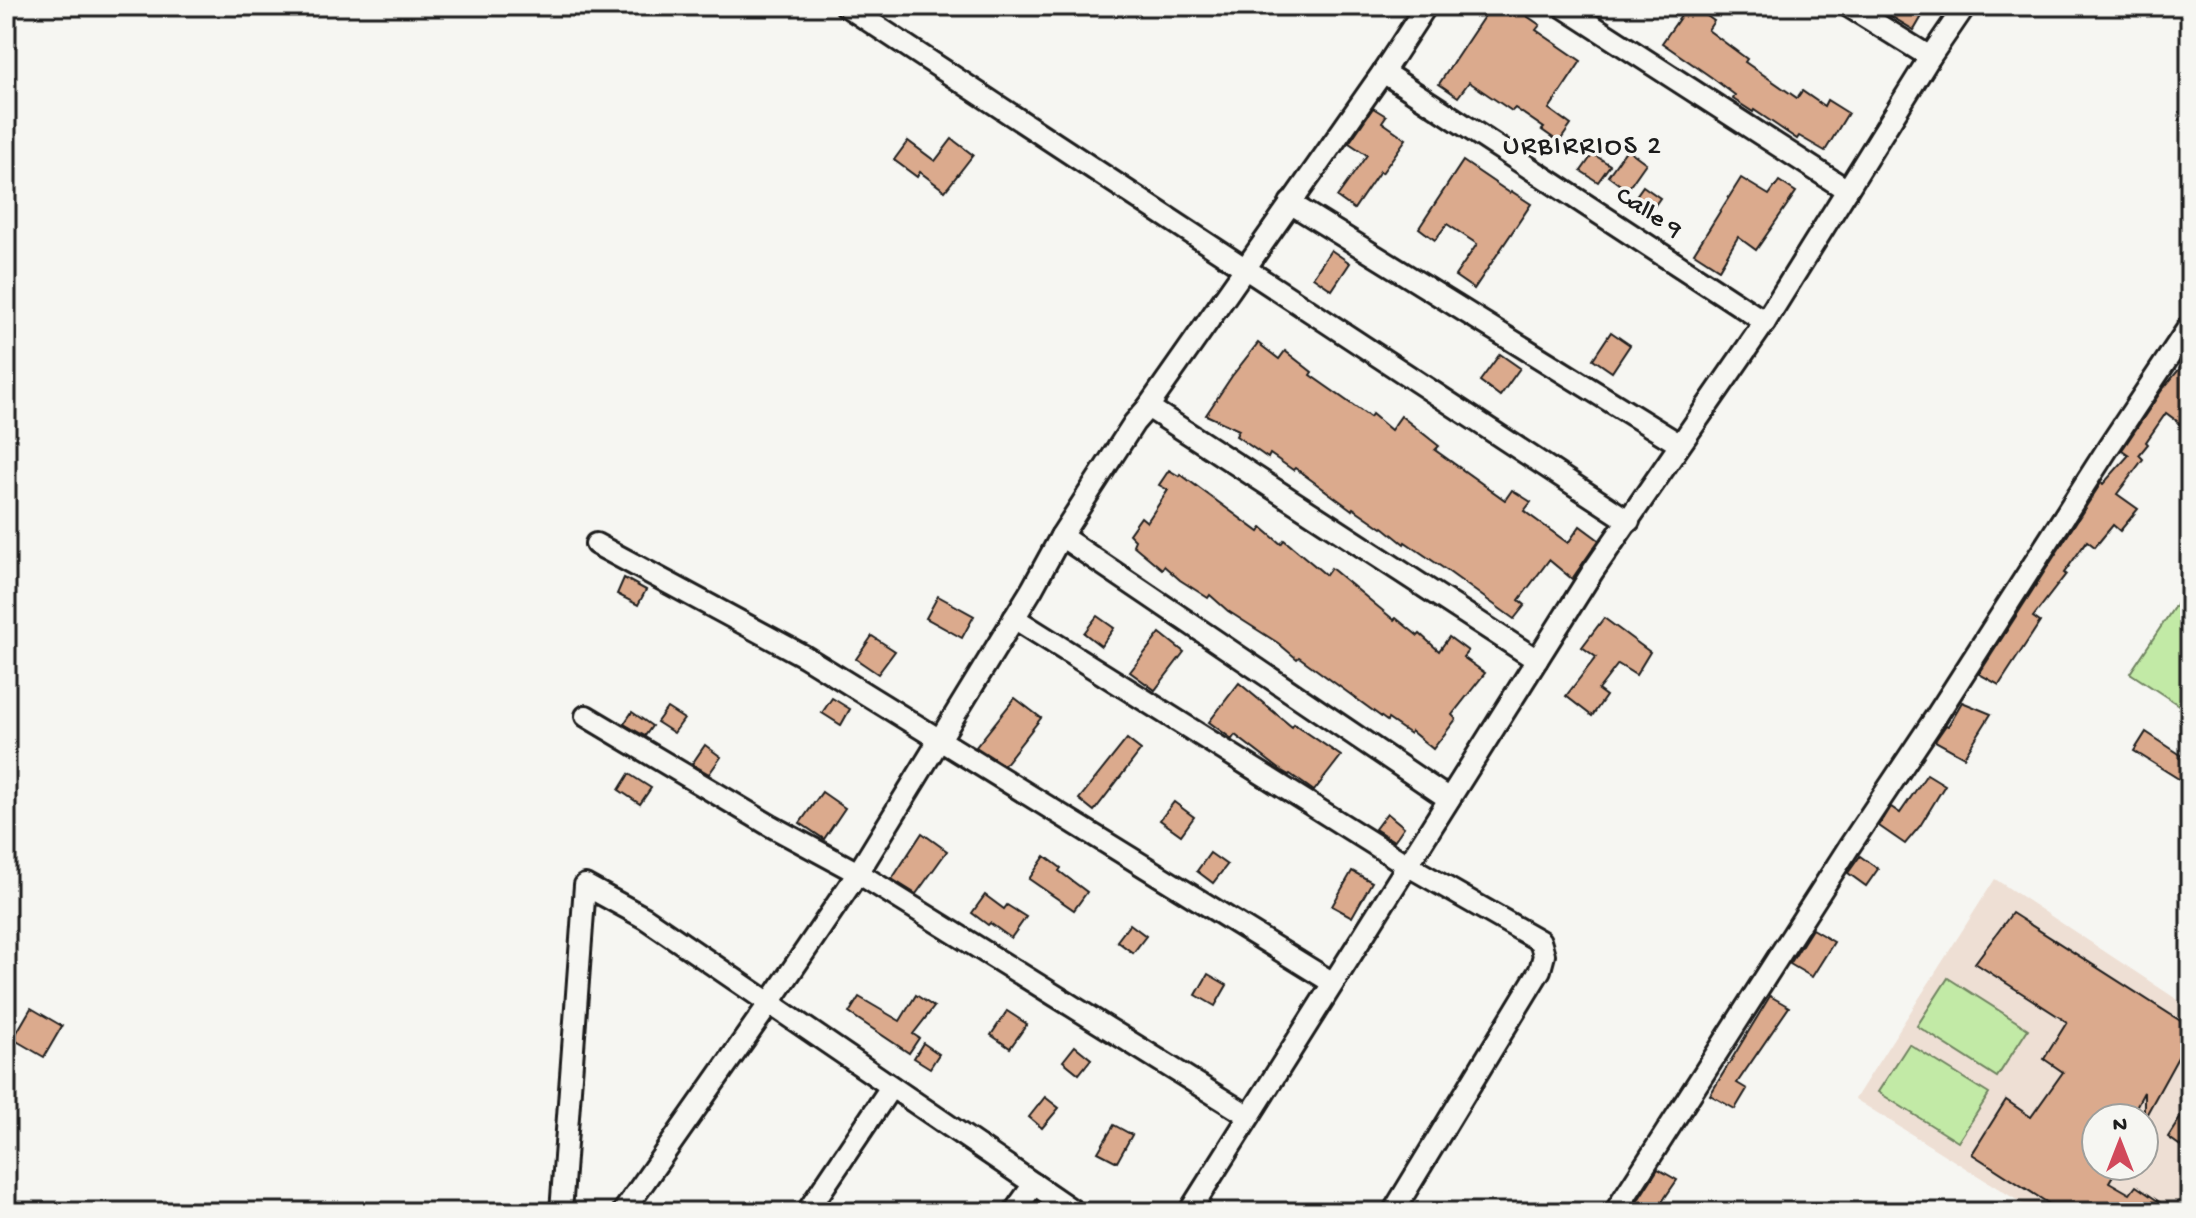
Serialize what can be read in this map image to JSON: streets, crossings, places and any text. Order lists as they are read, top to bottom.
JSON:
{
  "streets": {
    "street": ["Calle 9"]
  },
  "districts": ["URBIRRIOS 2"],
  "north": "top"
}
